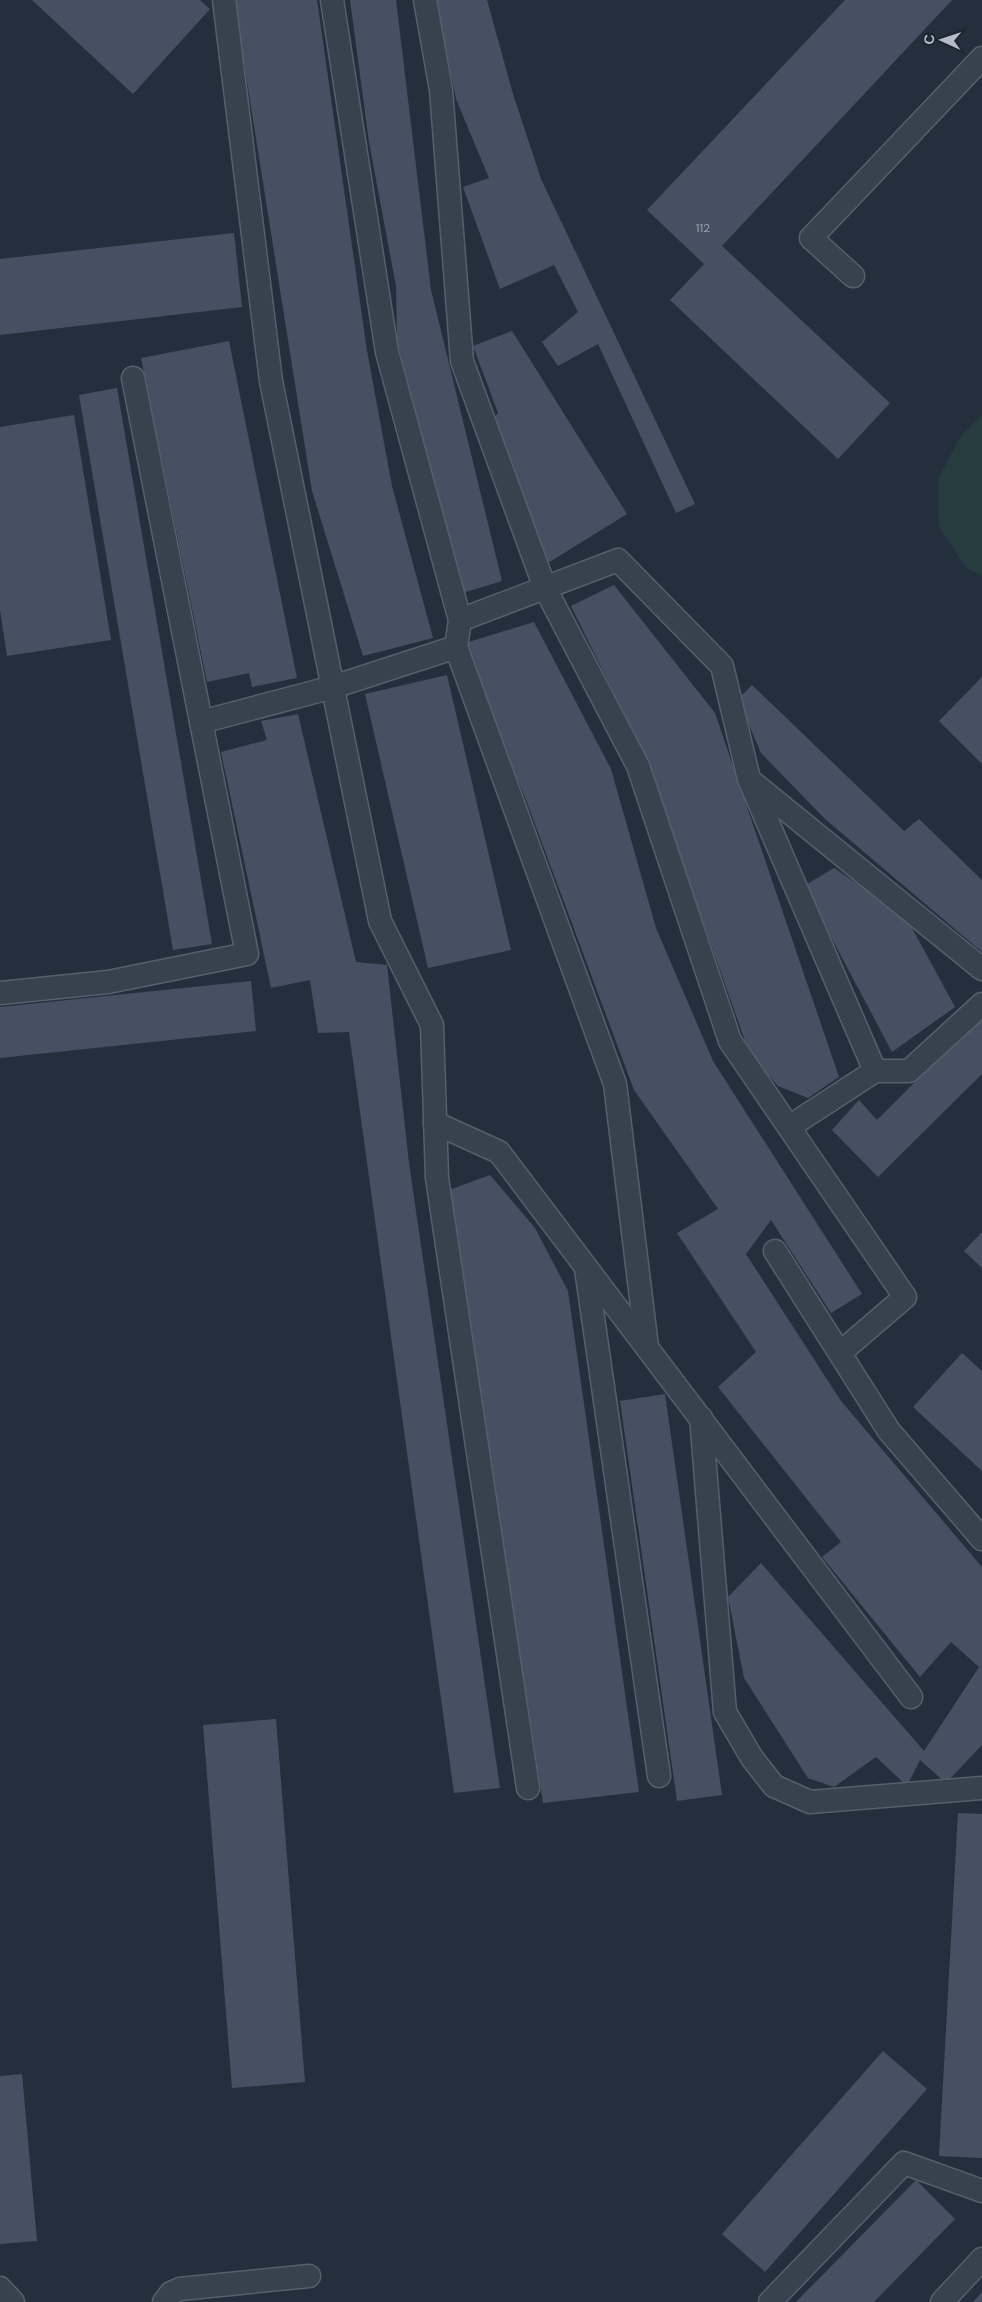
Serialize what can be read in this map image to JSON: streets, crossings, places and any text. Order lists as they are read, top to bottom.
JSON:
{
  "house_numbers": ["112"],
  "north": "left"
}
